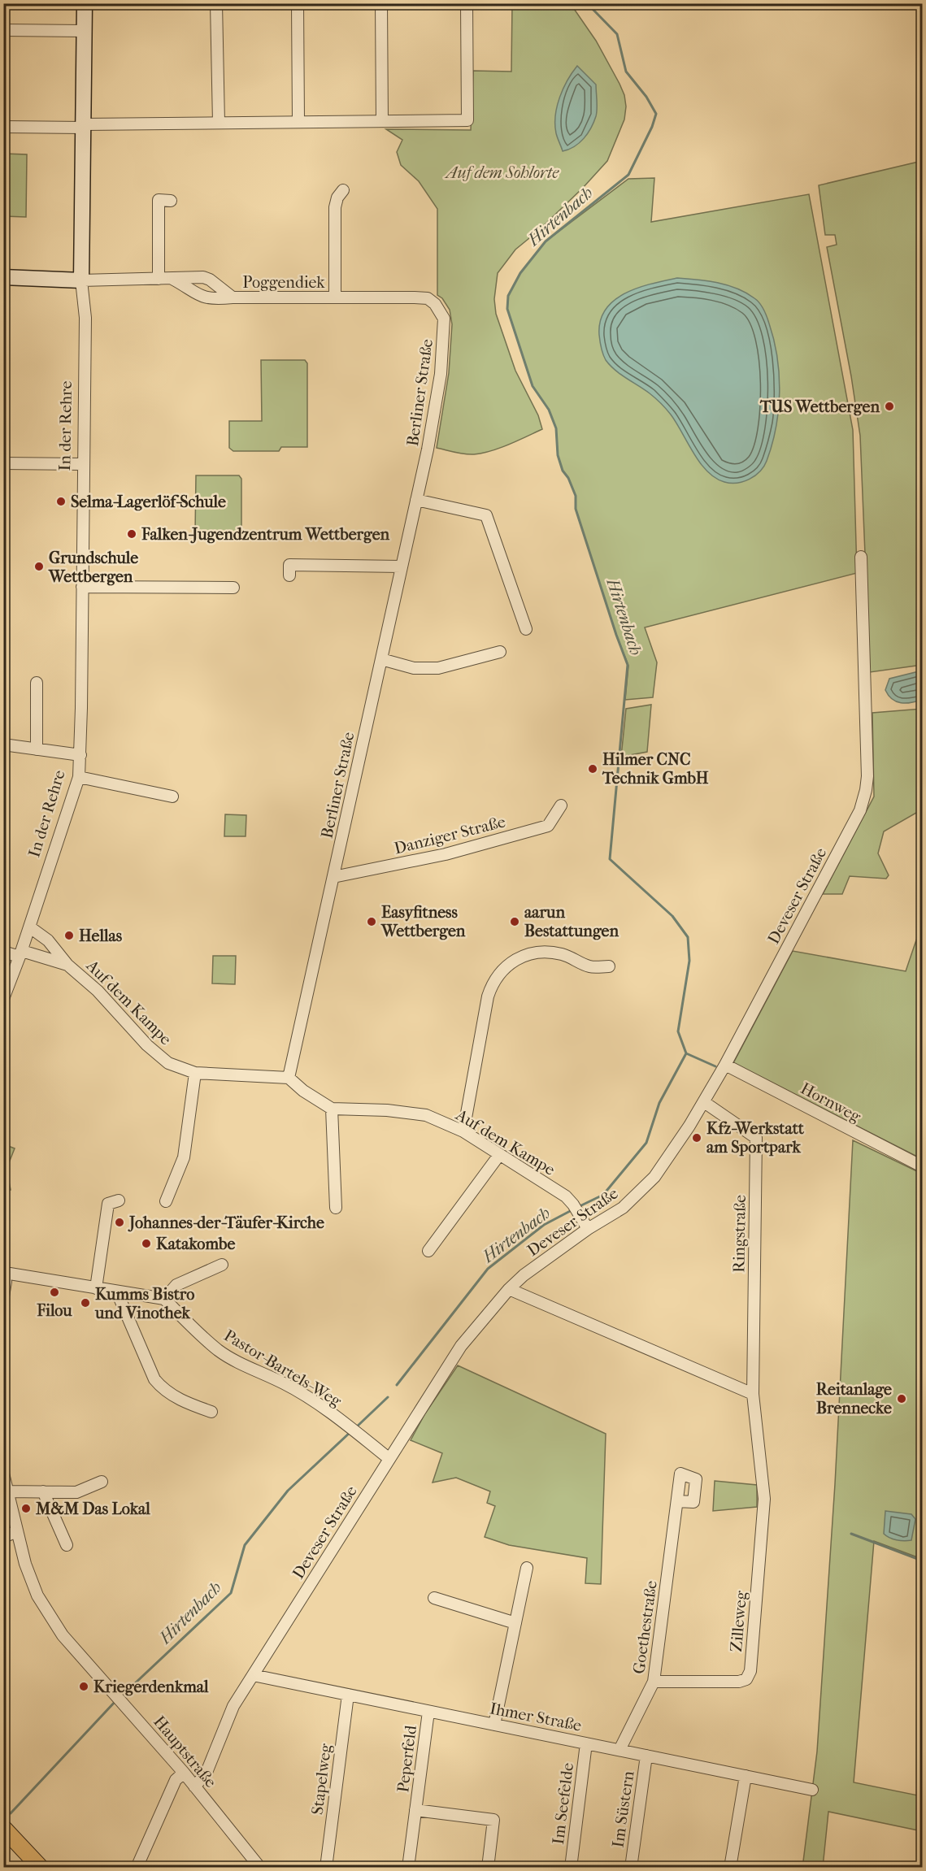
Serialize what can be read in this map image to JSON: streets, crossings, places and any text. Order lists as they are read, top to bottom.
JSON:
{
  "streets": {
    "street": [
      "Poggendiek",
      "Berliner Straße",
      "In der Rehre",
      "Danziger Straße",
      "Deveser Straße",
      "Auf dem Kampe",
      "Hornweg",
      "Ringstraße",
      "Pastor-Bartels-Weg",
      "Zilleweg",
      "Goethestraße",
      "Ihmer Straße",
      "Hauptstraße",
      "Peperfeld",
      "Stapelweg",
      "Im Seefelde",
      "Im Süstern"
    ]
  },
  "crossings": [
    ["Poggendiek", "Berliner Straße"],
    ["Poggendiek", "In der Rehre"],
    ["Berliner Straße", "Danziger Straße"],
    ["Berliner Straße", "Auf dem Kampe"],
    ["In der Rehre", "Auf dem Kampe"],
    ["Deveser Straße", "Auf dem Kampe"],
    ["Deveser Straße", "Hornweg"],
    ["Deveser Straße", "Ringstraße"],
    ["Deveser Straße", "Pastor-Bartels-Weg"],
    ["Deveser Straße", "Ihmer Straße"],
    ["Deveser Straße", "Hauptstraße"],
    ["Ringstraße", "Zilleweg"],
    ["Zilleweg", "Goethestraße"],
    ["Goethestraße", "Ihmer Straße"],
    ["Ihmer Straße", "Peperfeld"],
    ["Ihmer Straße", "Stapelweg"],
    ["Ihmer Straße", "Im Seefelde"],
    ["Ihmer Straße", "Im Süstern"]
  ],
  "water": ["Hirtenbach"],
  "parks": ["Auf dem Sohlorte"],
  "places": [
    "TUS Wettbergen",
    "Selma-Lagerlöf-Schule",
    "Falken-Jugendzentrum Wettbergen",
    "Grundschule Wettbergen",
    "Hilmer CNC Technik GmbH",
    "Easyfitness Wettbergen",
    "aarun Bestattungen",
    "Hellas",
    "Kfz-Werkstatt am Sportpark",
    "Johannes-der-Täufer-Kirche",
    "Katakombe",
    "Filou",
    "Kumms Bistro und Vinothek",
    "Reitanlage Brennecke",
    "M&M Das Lokal",
    "Kriegerdenkmal"
  ]
}
